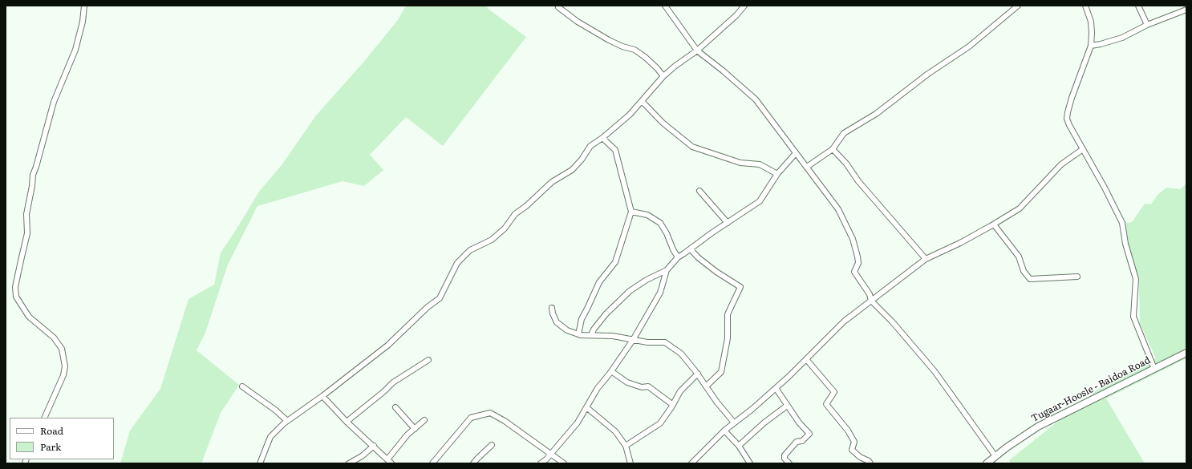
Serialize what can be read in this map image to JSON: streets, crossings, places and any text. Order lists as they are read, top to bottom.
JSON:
{
  "streets": {
    "main road": ["Tugaar-Hoosle - Baidoa Road"]
  },
  "legend": ["Road", "Park"]
}
